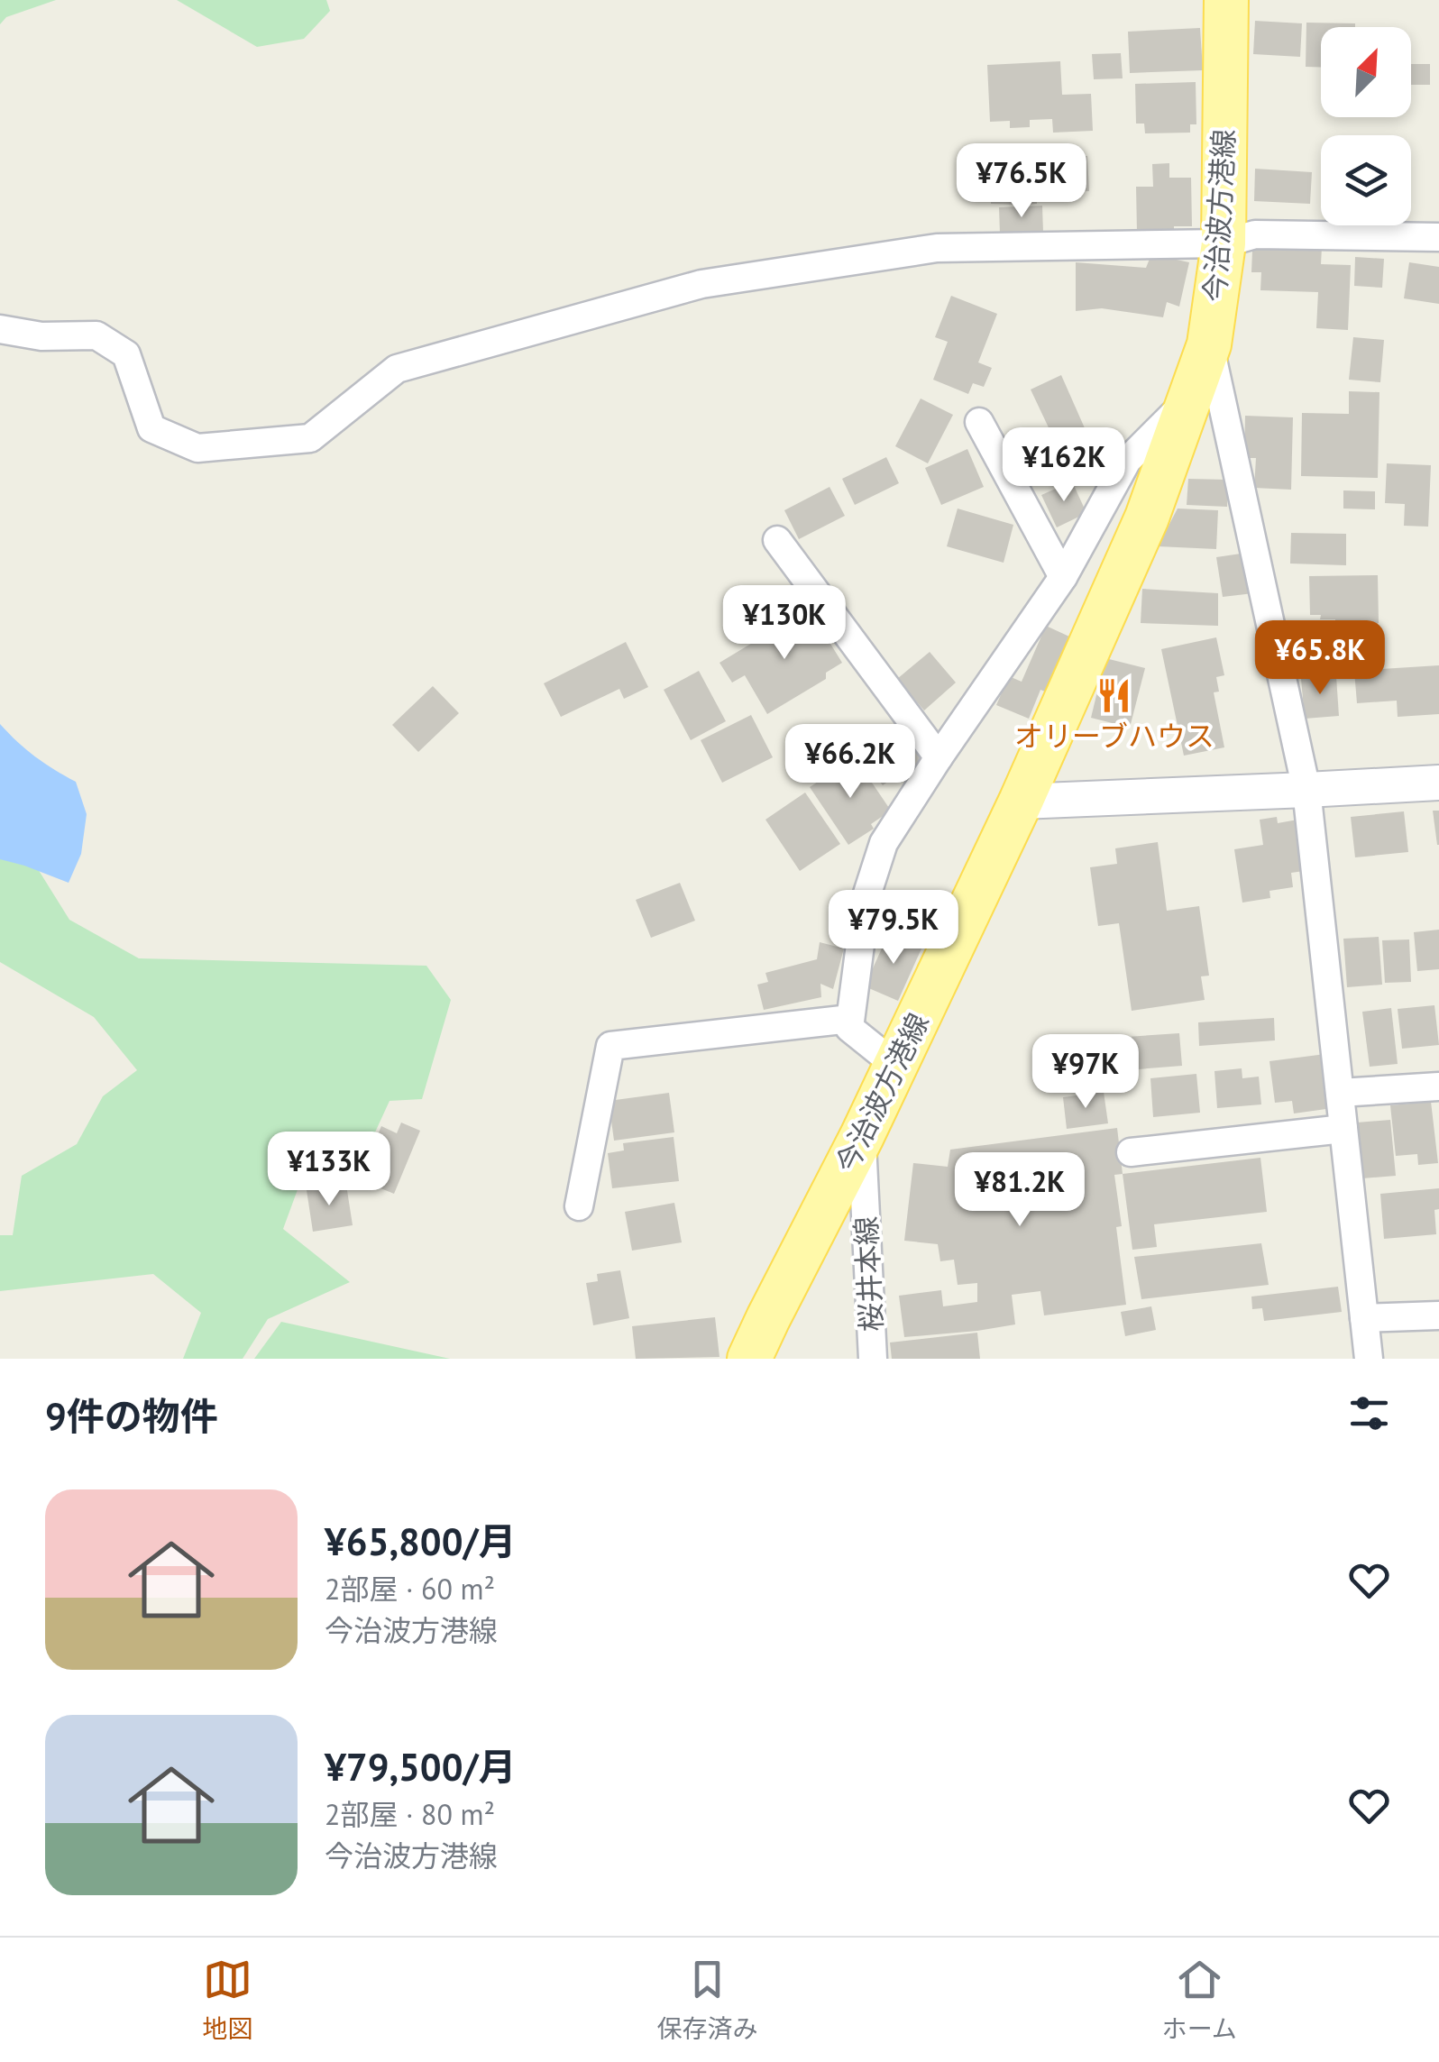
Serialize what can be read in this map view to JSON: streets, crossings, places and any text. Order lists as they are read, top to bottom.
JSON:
{
  "streets": {
    "main road": ["今治波方港線"],
    "street": ["桜井本線"]
  },
  "crossings": [
    ["今治波方港線", "桜井本線"]
  ],
  "places": {
    "restaurant": ["オリーブハウス"]
  },
  "north": "top right",
  "page": {
    "price": [
      "¥76.5K",
      "¥162K",
      "¥130K",
      "¥65.8K",
      "¥66.2K",
      "¥79.5K",
      "¥97K",
      "¥133K",
      "¥81.2K"
    ],
    "heading": "9件の物件",
    "list": [
      {
        "name": "¥65,800/月",
        "note": "2部屋 · 60 m² · 今治波方港線"
      },
      {
        "name": "¥79,500/月",
        "note": "2部屋 · 80 m² · 今治波方港線"
      }
    ],
    "tabs": ["地図", "保存済み", "ホーム"]
  }
}
